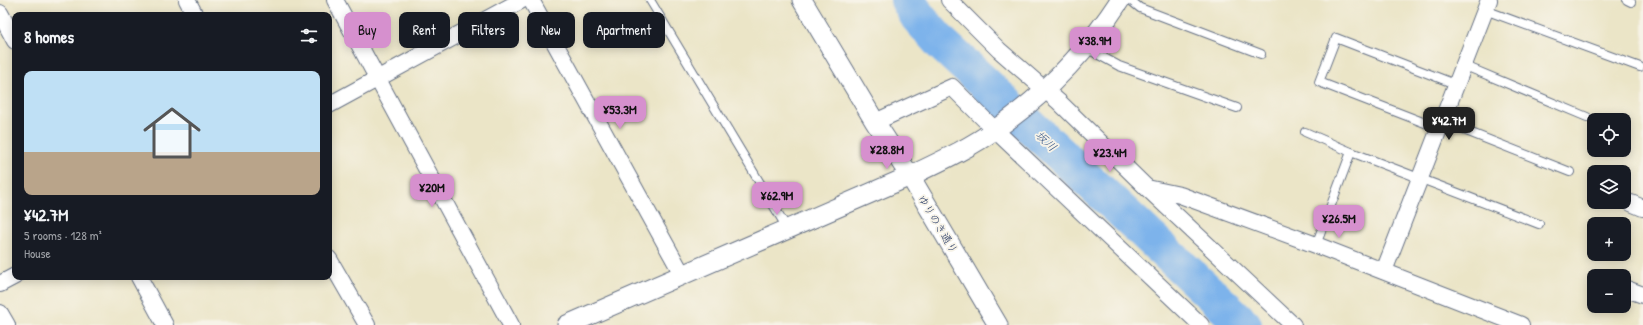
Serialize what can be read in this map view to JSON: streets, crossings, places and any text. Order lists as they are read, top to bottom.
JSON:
{
  "streets": {
    "street": ["ゆりのき通り"]
  },
  "water": ["坂川"],
  "page": {
    "chip": [
      "Buy",
      "Rent",
      "Filters",
      "New",
      "Apartment"
    ],
    "heading": "8 homes",
    "price": [
      "¥38.9M",
      "¥53.3M",
      "¥42.7M",
      "¥28.8M",
      "¥23.4M",
      "¥20M",
      "¥62.9M",
      "¥26.5M"
    ],
    "list": [
      {
        "name": "¥42.7M",
        "note": "5 rooms · 128 m² · House"
      }
    ],
    "map_buttons": ["+", "−"]
  }
}
